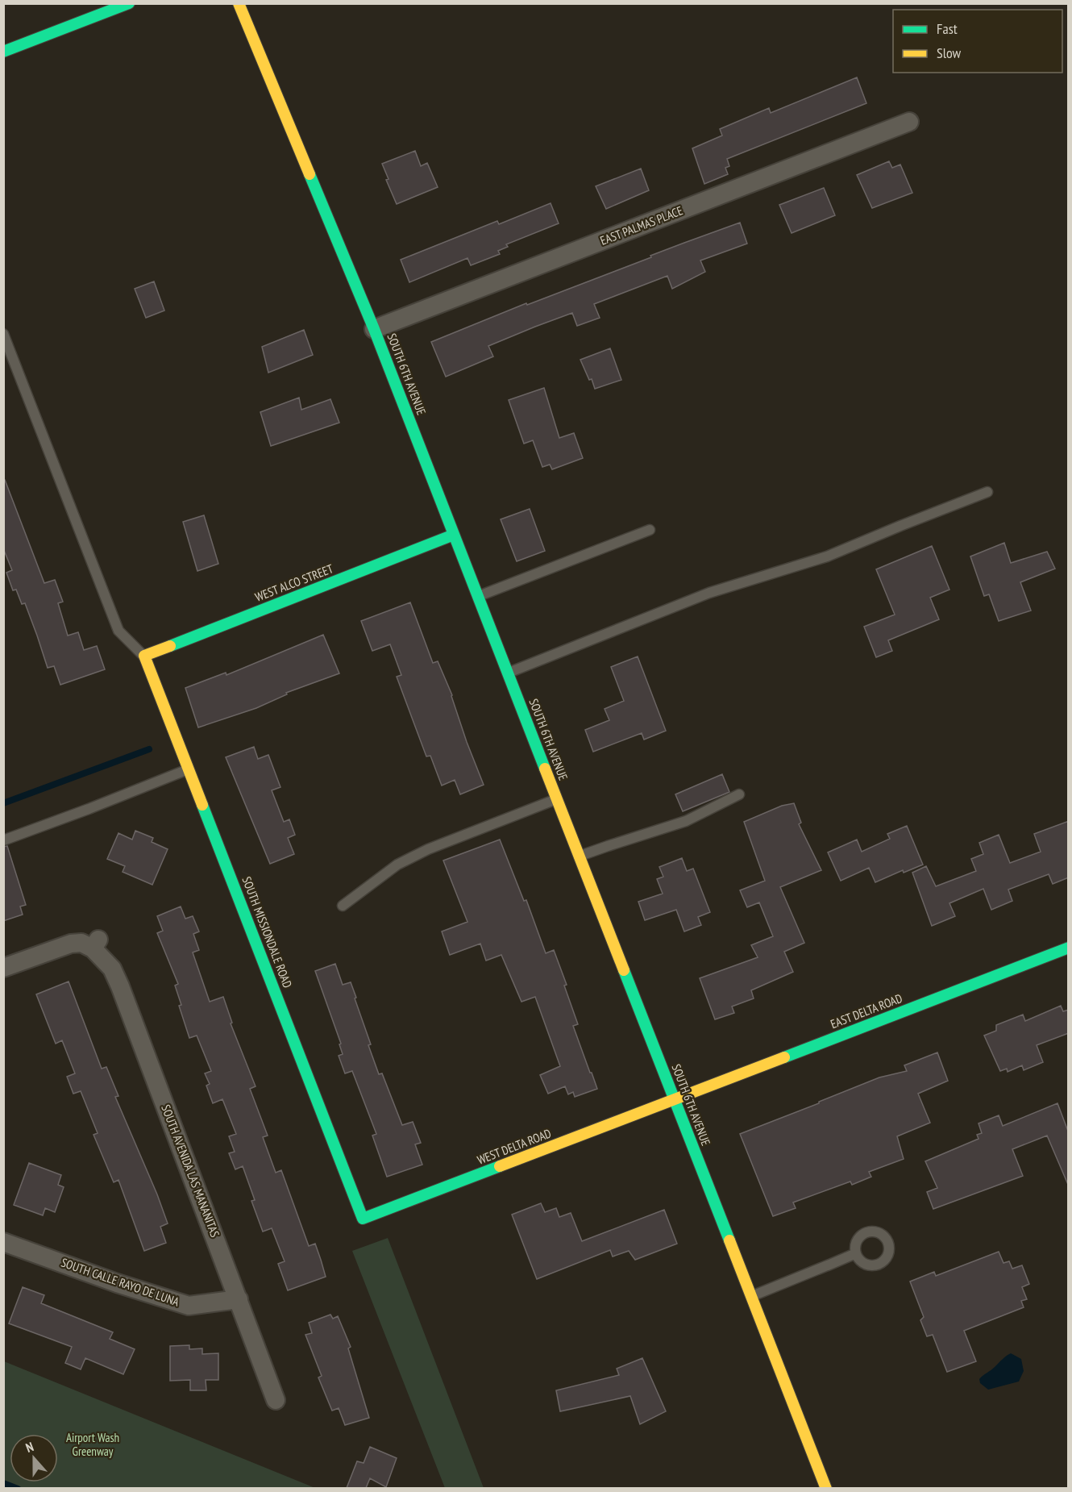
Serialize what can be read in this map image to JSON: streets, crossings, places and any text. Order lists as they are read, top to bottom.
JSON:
{
  "streets": {
    "street": [
      "EAST PALMAS PLACE",
      "SOUTH 6TH AVENUE",
      "WEST ALCO STREET",
      "SOUTH MISSIONDALE ROAD",
      "EAST DELTA ROAD",
      "WEST DELTA ROAD",
      "SOUTH AVENIDA LAS MANANITAS",
      "SOUTH CALLE RAYO DE LUNA"
    ]
  },
  "crossings": [
    ["EAST PALMAS PLACE", "SOUTH 6TH AVENUE"],
    ["SOUTH 6TH AVENUE", "WEST ALCO STREET"],
    ["SOUTH 6TH AVENUE", "EAST DELTA ROAD"],
    ["SOUTH 6TH AVENUE", "WEST DELTA ROAD"],
    ["WEST ALCO STREET", "SOUTH MISSIONDALE ROAD"],
    ["SOUTH MISSIONDALE ROAD", "WEST DELTA ROAD"],
    ["EAST DELTA ROAD", "WEST DELTA ROAD"],
    ["SOUTH AVENIDA LAS MANANITAS", "SOUTH CALLE RAYO DE LUNA"]
  ],
  "parks": ["Airport Wash Greenway"],
  "legend": ["Fast", "Slow"],
  "north": "top"
}
